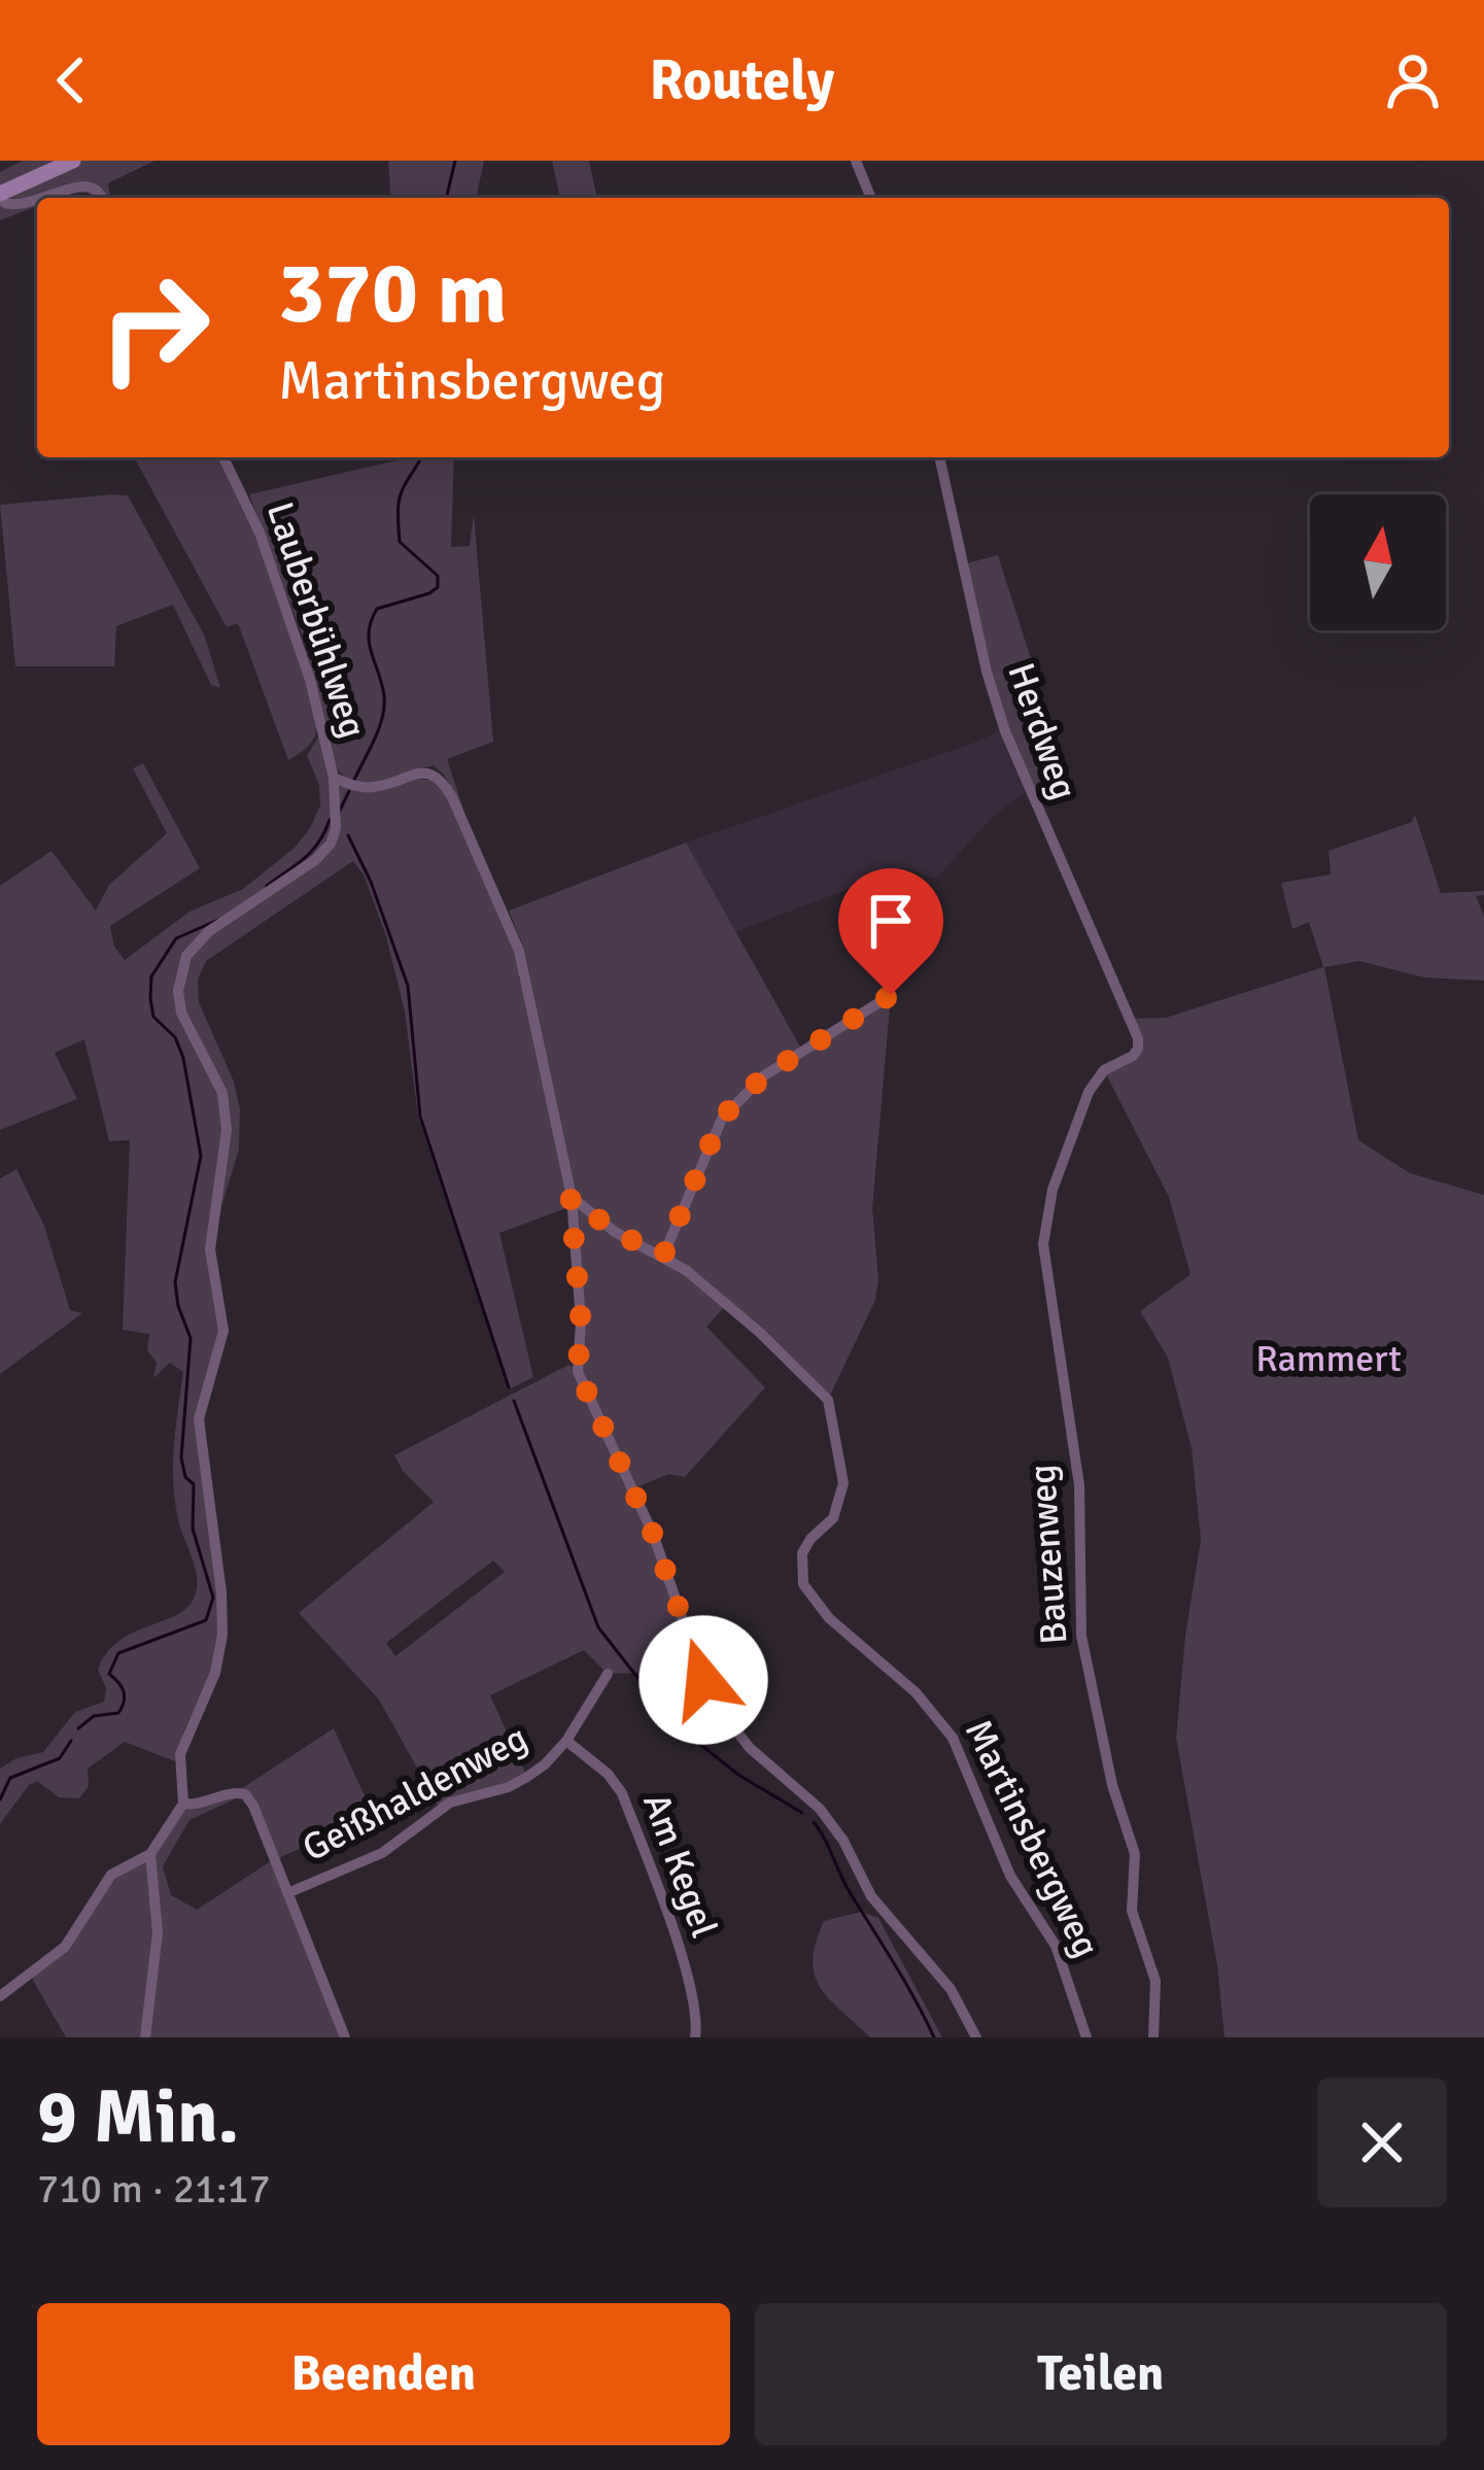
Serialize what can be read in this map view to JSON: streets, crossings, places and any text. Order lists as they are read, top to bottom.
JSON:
{
  "streets": {
    "street": [
      "Lauberbühlweg",
      "Herdweg",
      "Bauzenweg",
      "Geißhaldenweg",
      "Martinsbergweg",
      "Am Kegel"
    ]
  },
  "crossings": [
    ["Herdweg", "Bauzenweg"],
    ["Geißhaldenweg", "Am Kegel"]
  ],
  "parks": ["Rammert"],
  "north": "top",
  "page": {
    "header": "Routely",
    "turn": ["370 m", "Martinsbergweg"],
    "heading": ["9 Min.", "710 m · 21:17"],
    "buttons": ["Beenden", "Teilen"]
  }
}
